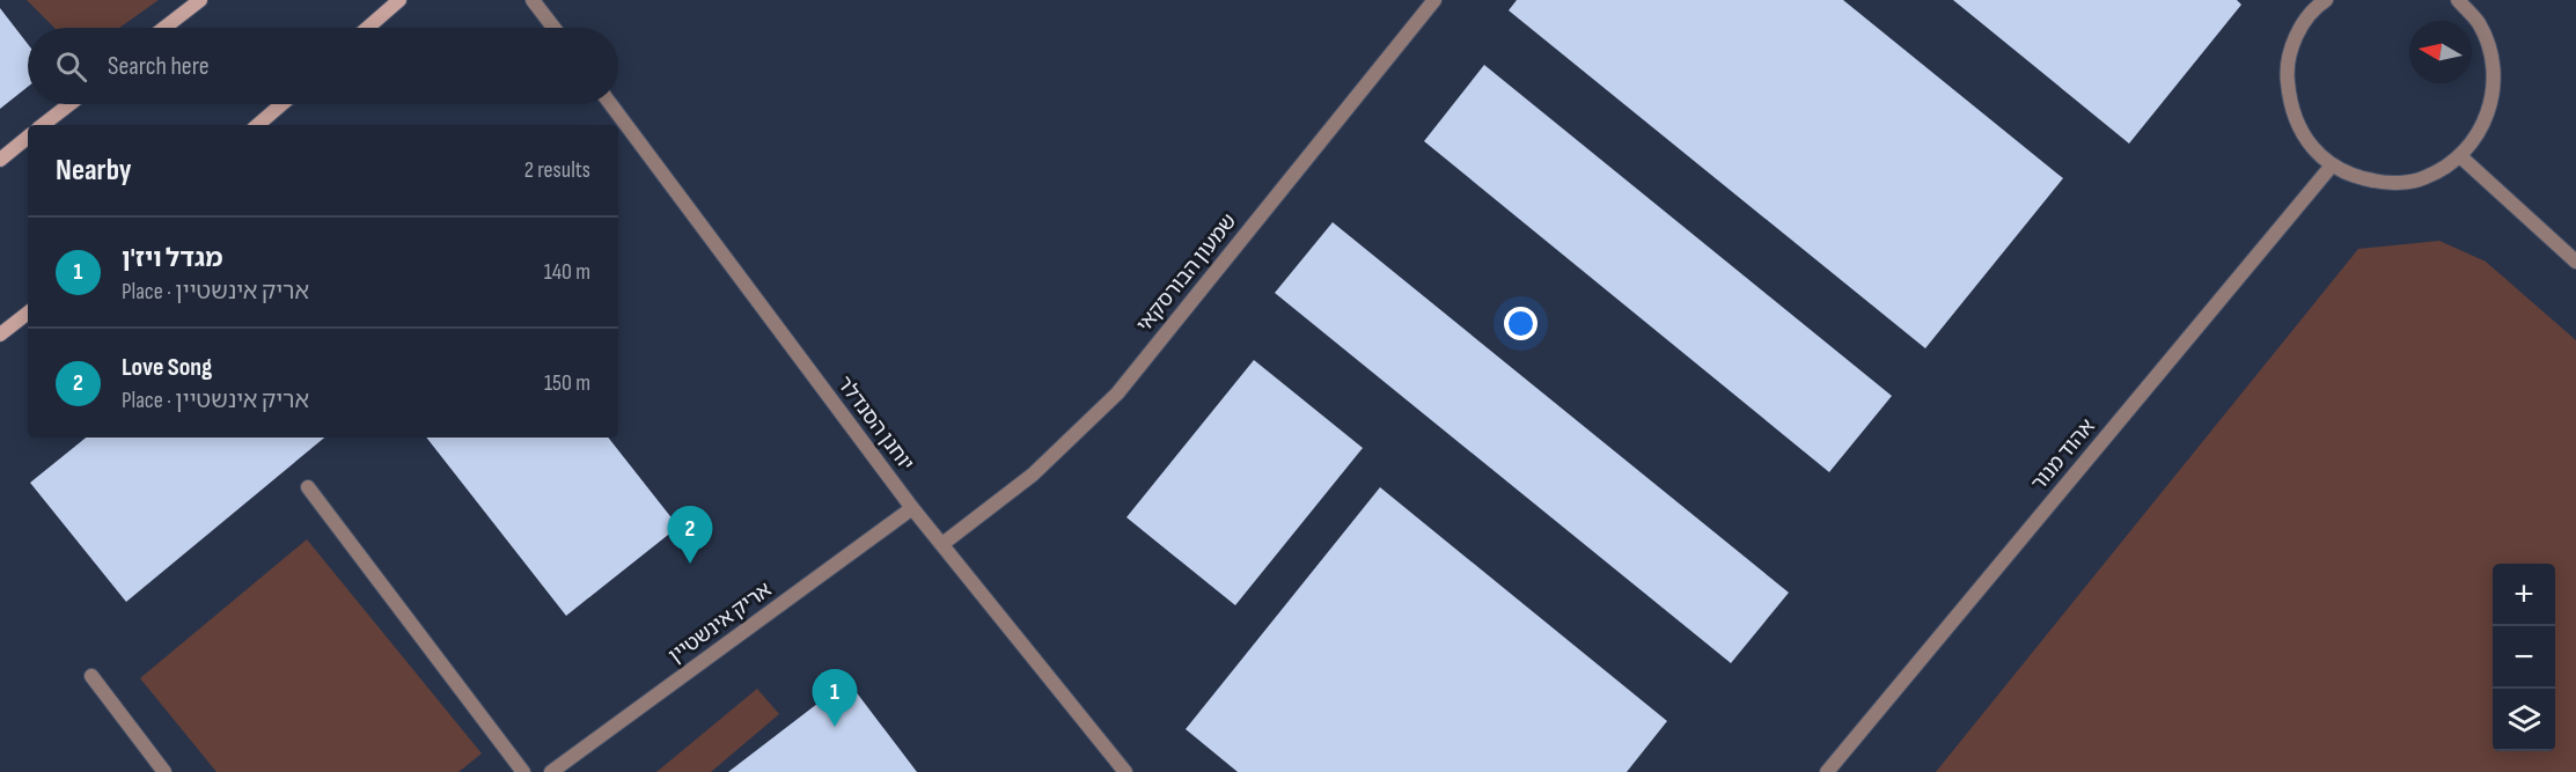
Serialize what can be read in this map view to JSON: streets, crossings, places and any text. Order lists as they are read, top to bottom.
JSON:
{
  "streets": {
    "street": [
      "שמעון הבורסקאי",
      "יוחנן הסנדלר",
      "אהוד מנור",
      "אריק אינשטיין"
    ]
  },
  "crossings": [
    ["שמעון הבורסקאי", "יוחנן הסנדלר"],
    ["יוחנן הסנדלר", "אריק אינשטיין"]
  ],
  "north": "left",
  "page": {
    "search": "Search here",
    "heading": ["Nearby", "2 results"],
    "list": [
      {
        "mark": "1",
        "name": "מגדל ויז'ן",
        "note": "Place · אריק אינשטיין",
        "value": "140 m"
      },
      {
        "mark": "2",
        "name": "Love Song",
        "note": "Place · אריק אינשטיין",
        "value": "150 m"
      }
    ],
    "pins": ["2", "1"],
    "map_buttons": ["+", "−"]
  }
}
